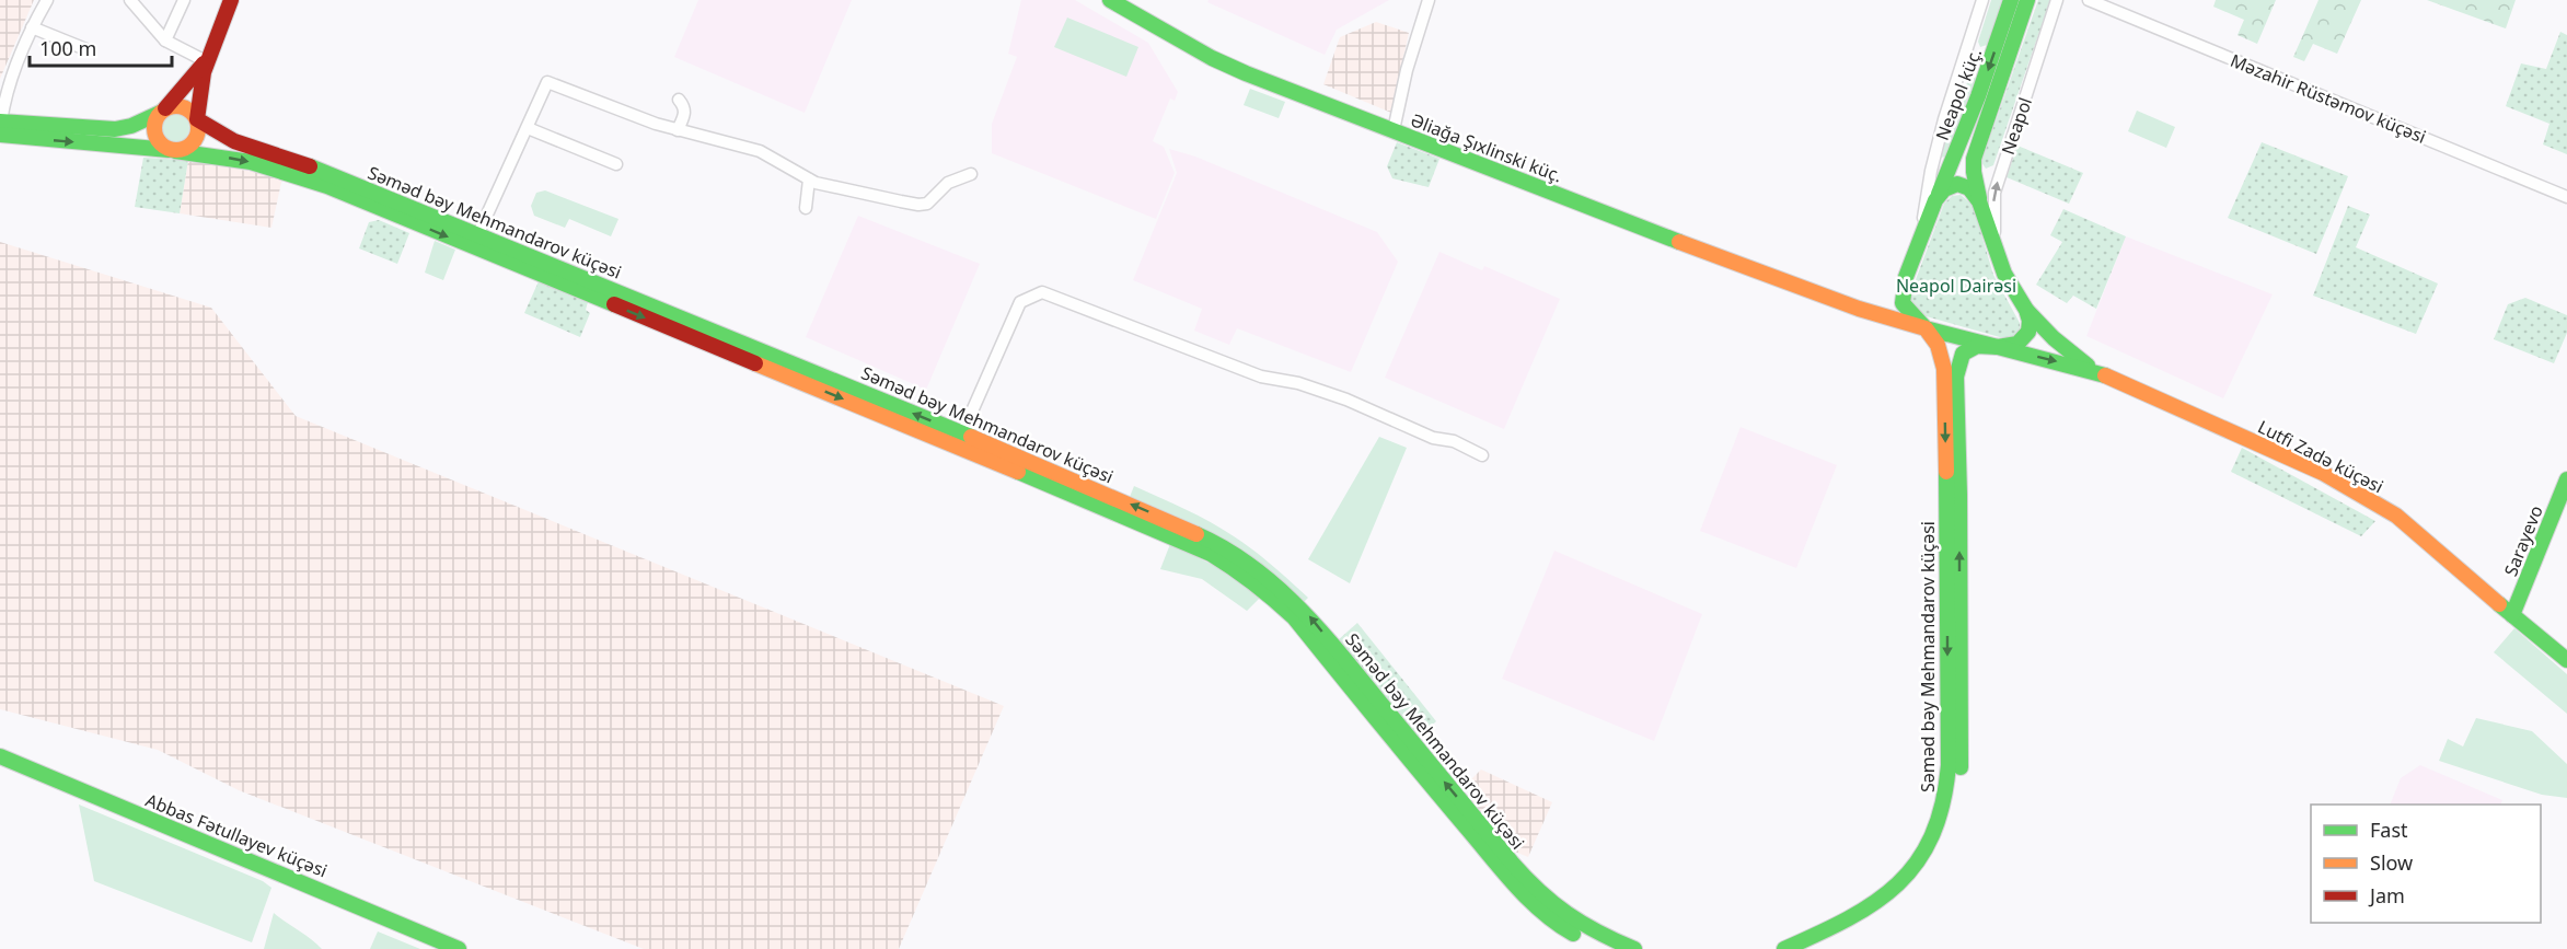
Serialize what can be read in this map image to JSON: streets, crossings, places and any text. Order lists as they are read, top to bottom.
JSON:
{
  "streets": {
    "main road": [
      "Neapol küç.",
      "Əliağa Şıxlinski küç.",
      "Səməd bəy Mehmandarov küçəsi",
      "Lutfi Zadə küçəsi",
      "Sarayevo",
      "Abbas Fətullayev küçəsi"
    ],
    "street": ["Məzahir Rüstəmov küçəsi", "Neapol"]
  },
  "crossings": [
    ["Neapol küç.", "Neapol"],
    ["Neapol küç.", "Əliağa Şıxlinski küç."],
    ["Neapol küç.", "Səməd bəy Mehmandarov küçəsi"],
    ["Neapol küç.", "Lutfi Zadə küçəsi"],
    ["Əliağa Şıxlinski küç.", "Səməd bəy Mehmandarov küçəsi"],
    ["Əliağa Şıxlinski küç.", "Lutfi Zadə küçəsi"],
    ["Lutfi Zadə küçəsi", "Sarayevo"]
  ],
  "parks": ["Neapol Dairəsi"],
  "legend": ["Fast", "Slow", "Jam"],
  "scale_bar": "100 m"
}
